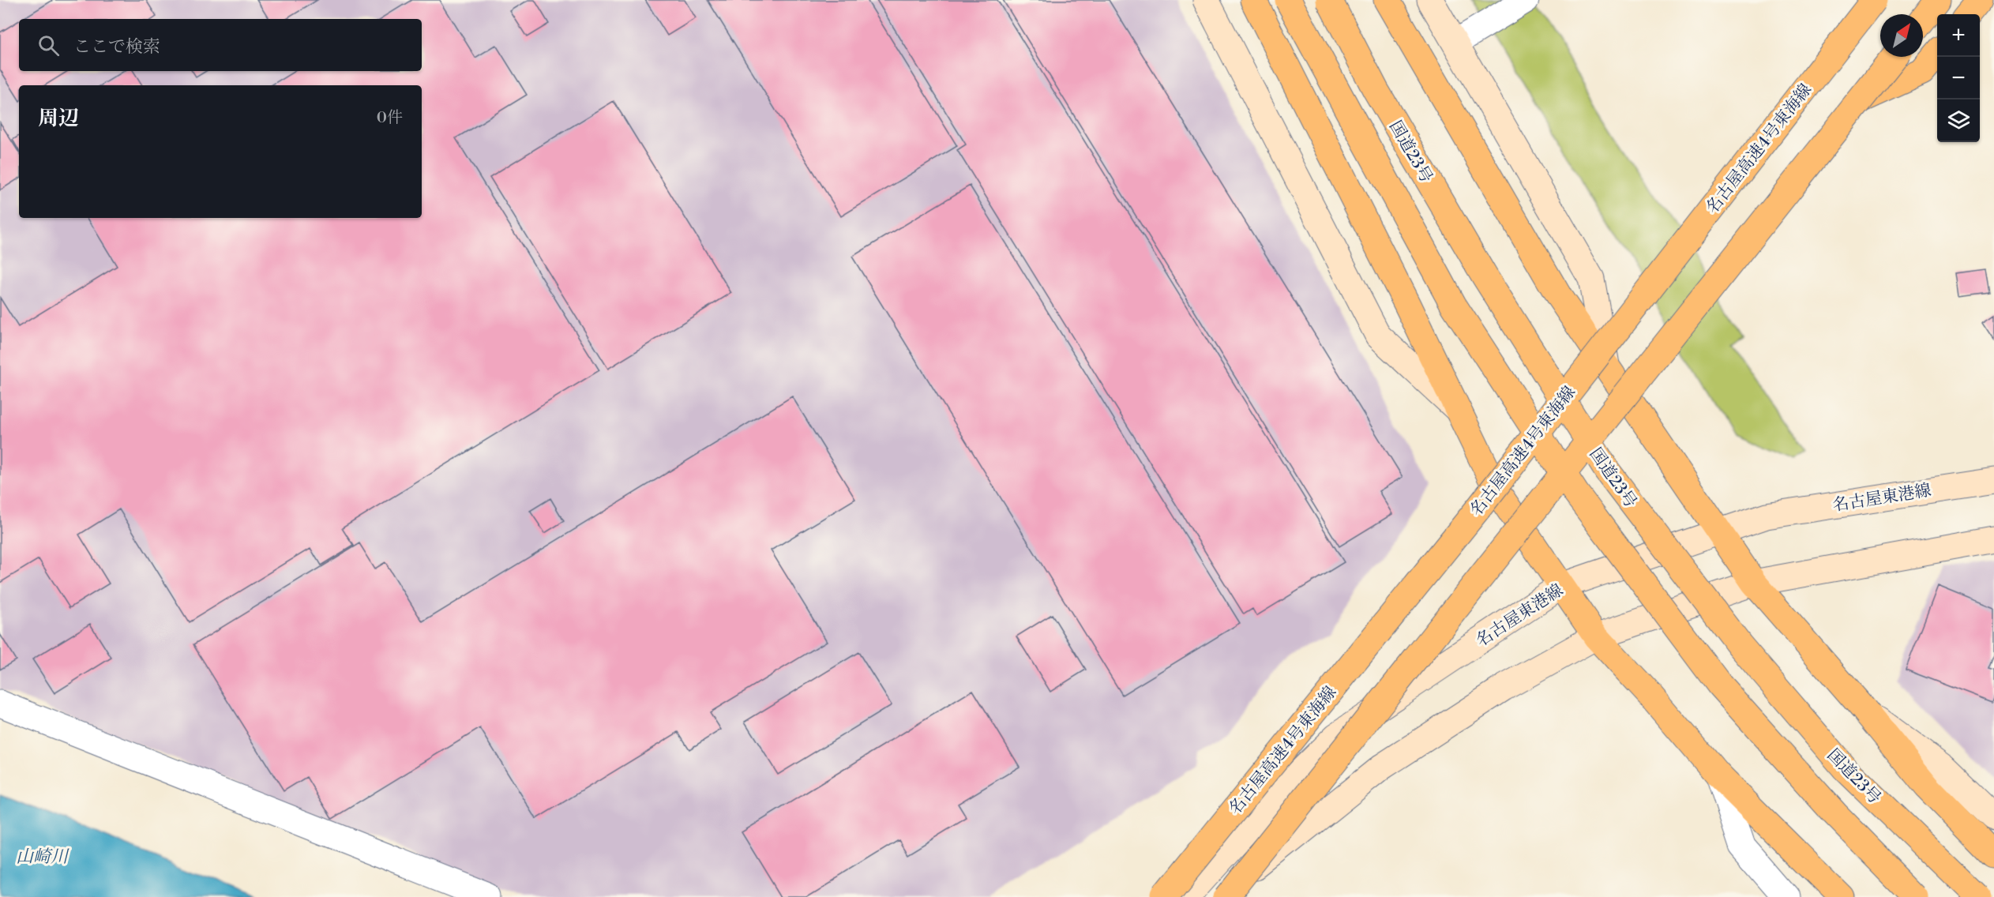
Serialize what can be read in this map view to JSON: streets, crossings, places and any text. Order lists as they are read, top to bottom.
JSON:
{
  "streets": {
    "highway": ["名古屋高速4号東海線", "国道23号"],
    "main road": ["名古屋東港線"]
  },
  "water": ["山崎川"],
  "north": "top right",
  "page": {
    "map_buttons": ["+", "−"],
    "search": "ここで検索",
    "heading": ["周辺", "0件"]
  }
}
